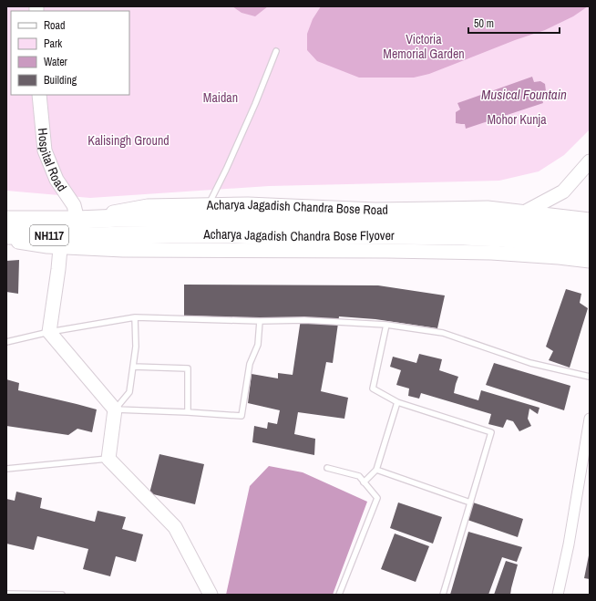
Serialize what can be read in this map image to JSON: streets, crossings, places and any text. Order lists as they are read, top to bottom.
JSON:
{
  "streets": {
    "highway": ["Acharya Jagadish Chandra Bose Road", "NH117", "Acharya Jagadish Chandra Bose Flyover"],
    "main road": ["Hospital Road"]
  },
  "crossings": [
    ["Hospital Road", "Acharya Jagadish Chandra Bose Road"],
    ["Hospital Road", "Acharya Jagadish Chandra Bose Flyover"],
    ["Acharya Jagadish Chandra Bose Road", "Acharya Jagadish Chandra Bose Flyover"]
  ],
  "water": ["Musical Fountain"],
  "parks": [
    "Victoria Memorial Garden",
    "Maidan",
    "Mohor Kunja",
    "Kalisingh Ground"
  ],
  "legend": [
    "Road",
    "Park",
    "Water",
    "Building"
  ],
  "scale_bar": "50 m"
}
